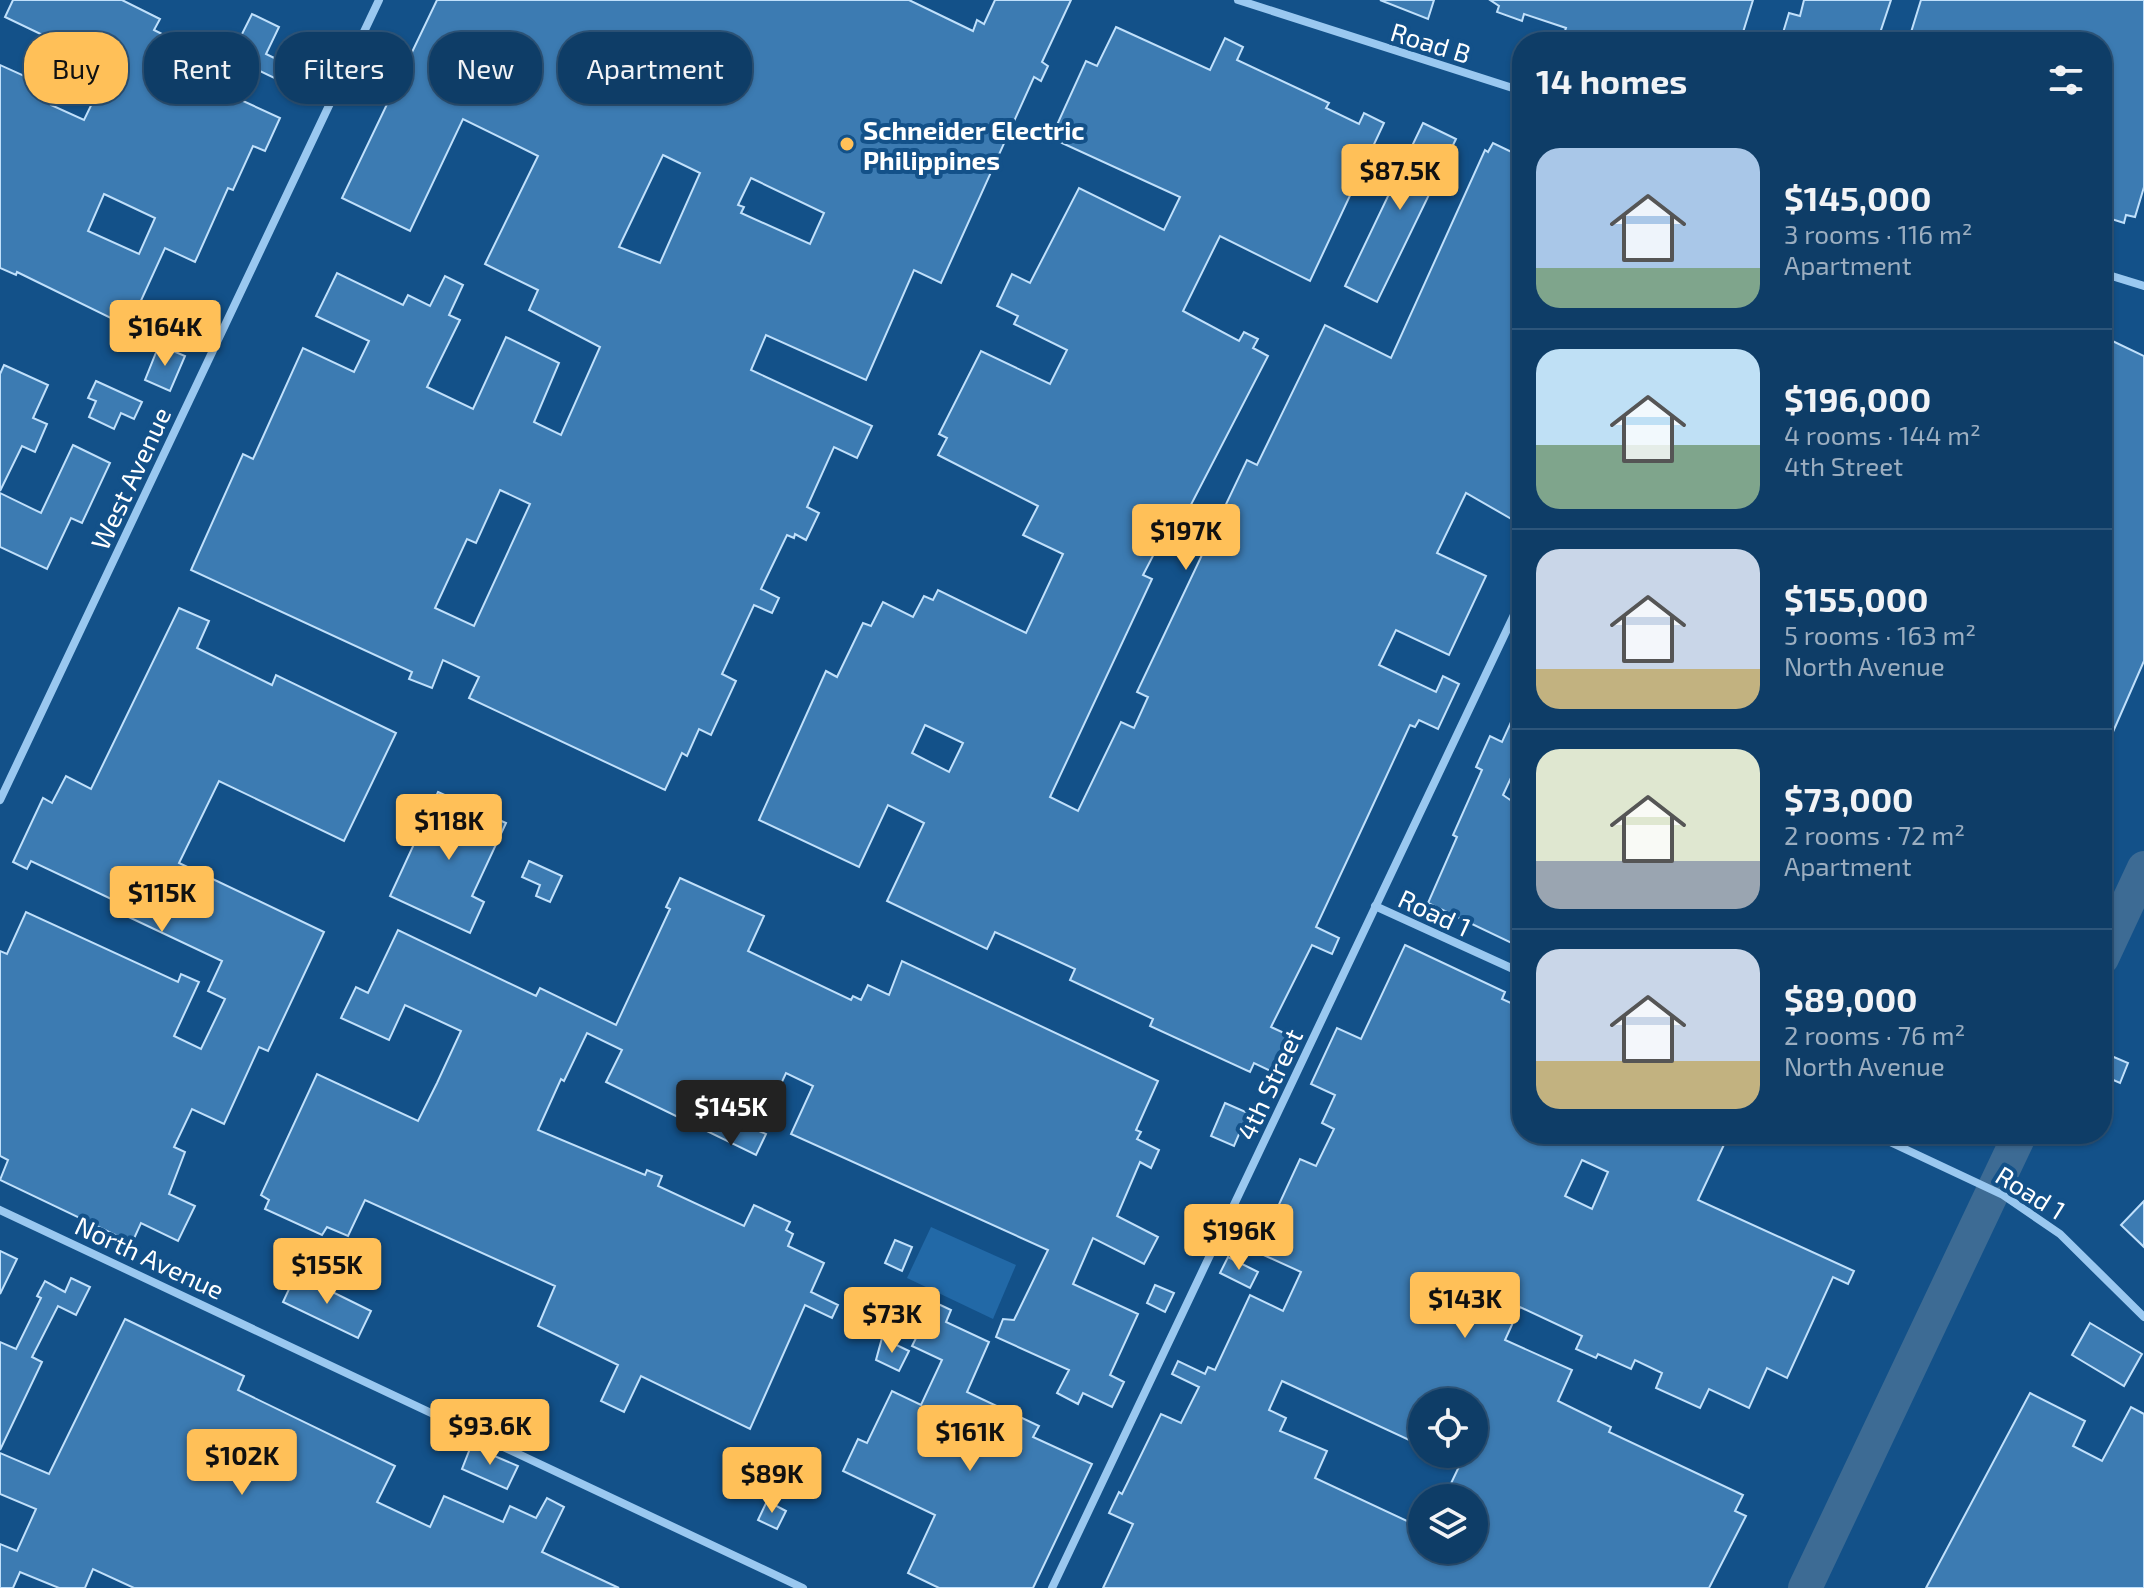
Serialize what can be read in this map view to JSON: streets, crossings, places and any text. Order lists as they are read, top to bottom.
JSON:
{
  "streets": {
    "street": [
      "Road B",
      "West Avenue",
      "Road 1",
      "4th Street",
      "North Avenue"
    ]
  },
  "crossings": [
    ["Road 1", "4th Street"]
  ],
  "places": ["Schneider Electric Philippines"],
  "page": {
    "chip": [
      "Buy",
      "Rent",
      "Filters",
      "New",
      "Apartment"
    ],
    "heading": "14 homes",
    "list": [
      {
        "name": "$145,000",
        "note": "3 rooms · 116 m² · Apartment"
      },
      {
        "name": "$196,000",
        "note": "4 rooms · 144 m² · 4th Street"
      },
      {
        "name": "$155,000",
        "note": "5 rooms · 163 m² · North Avenue"
      },
      {
        "name": "$73,000",
        "note": "2 rooms · 72 m² · Apartment"
      },
      {
        "name": "$89,000",
        "note": "2 rooms · 76 m² · North Avenue"
      }
    ],
    "price": [
      "$87.5K",
      "$164K",
      "$197K",
      "$118K",
      "$115K",
      "$145K",
      "$196K",
      "$155K",
      "$143K",
      "$73K",
      "$93.6K",
      "$161K",
      "$102K",
      "$89K"
    ]
  }
}
